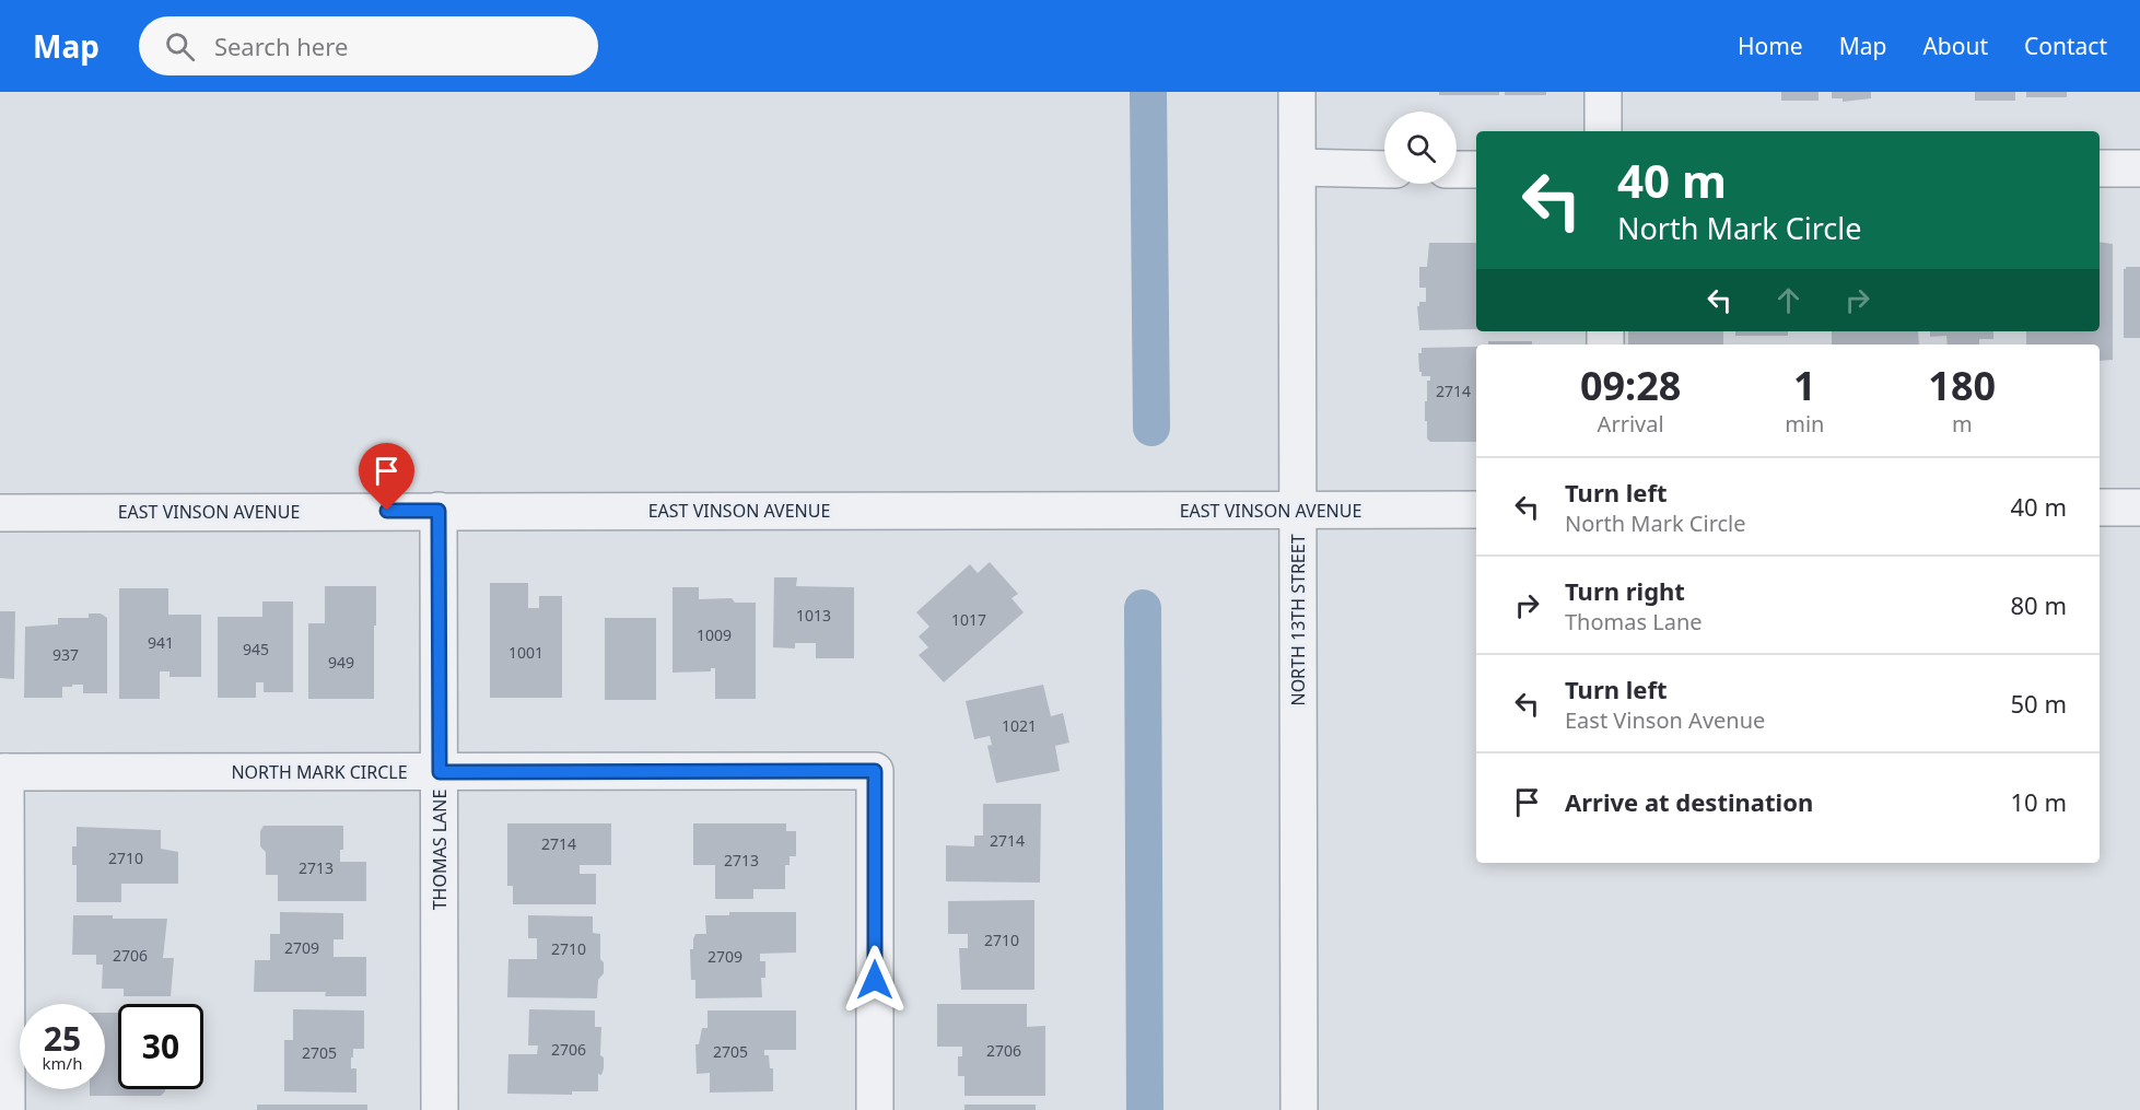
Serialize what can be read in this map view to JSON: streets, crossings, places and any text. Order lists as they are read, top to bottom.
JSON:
{
  "streets": {
    "street": [
      "EAST VINSON AVENUE",
      "NORTH 13TH STREET",
      "NORTH MARK CIRCLE",
      "THOMAS LANE"
    ]
  },
  "crossings": [
    ["EAST VINSON AVENUE", "NORTH 13TH STREET"],
    ["EAST VINSON AVENUE", "THOMAS LANE"],
    ["NORTH MARK CIRCLE", "THOMAS LANE"]
  ],
  "house_numbers": [
    "2714",
    "1013",
    "1017",
    "1009",
    "941",
    "945",
    "1001",
    "937",
    "949",
    "1021",
    "2714",
    "2714",
    "2710",
    "2713",
    "2713",
    "2710",
    "2709",
    "2710",
    "2706",
    "2709",
    "2706",
    "2706",
    "2705",
    "2705"
  ],
  "page": {
    "header": "Map",
    "search": "Search here",
    "nav": [
      "Home",
      "Map",
      "About",
      "Contact"
    ],
    "turn": ["40 m", "North Mark Circle"],
    "eta": [
      "09:28",
      "Arrival",
      "1",
      "min",
      "180",
      "m"
    ],
    "list": [
      {
        "name": "Turn left",
        "note": "North Mark Circle",
        "value": "40 m"
      },
      {
        "name": "Turn right",
        "note": "Thomas Lane",
        "value": "80 m"
      },
      {
        "name": "Turn left",
        "note": "East Vinson Avenue",
        "value": "50 m"
      },
      {
        "name": "Arrive at destination",
        "value": "10 m"
      }
    ],
    "speed": "25 km/h",
    "limit": "30"
  }
}
